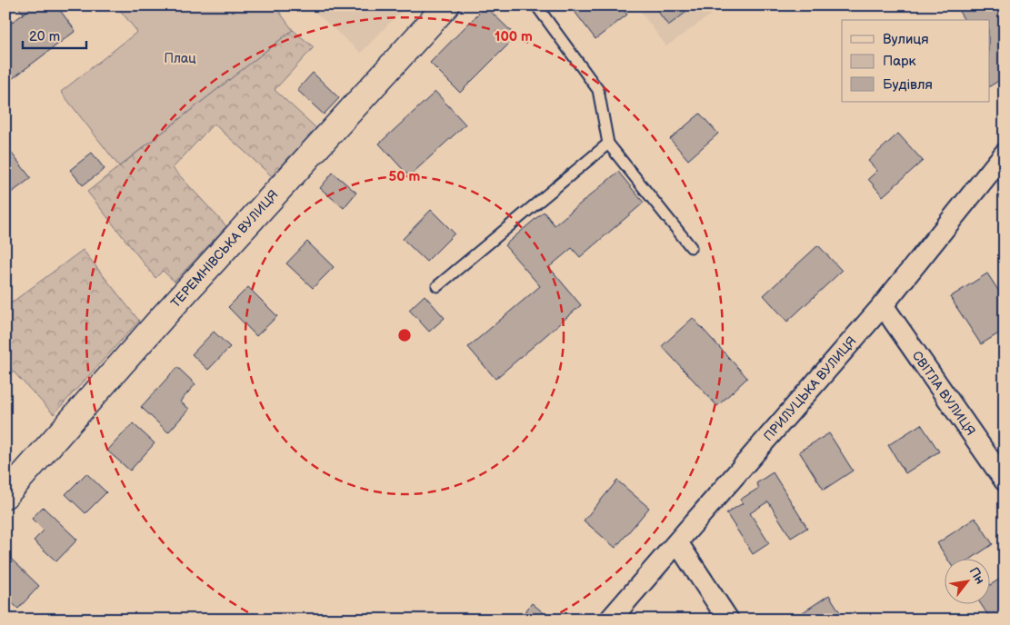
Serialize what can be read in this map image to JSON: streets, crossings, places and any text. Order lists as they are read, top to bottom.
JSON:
{
  "streets": {
    "street": ["ТЕРЕМНІВСЬКА ВУЛИЦЯ", "ПРИЛУЦЬКА ВУЛИЦЯ", "СВІТЛА ВУЛИЦЯ"]
  },
  "crossings": [
    ["ПРИЛУЦЬКА ВУЛИЦЯ", "СВІТЛА ВУЛИЦЯ"]
  ],
  "parks": ["Плац"],
  "legend": ["Вулиця", "Парк", "Будівля"],
  "scale_bar": "20 m",
  "north": "top right",
  "rings": ["100 m", "50 m"]
}
